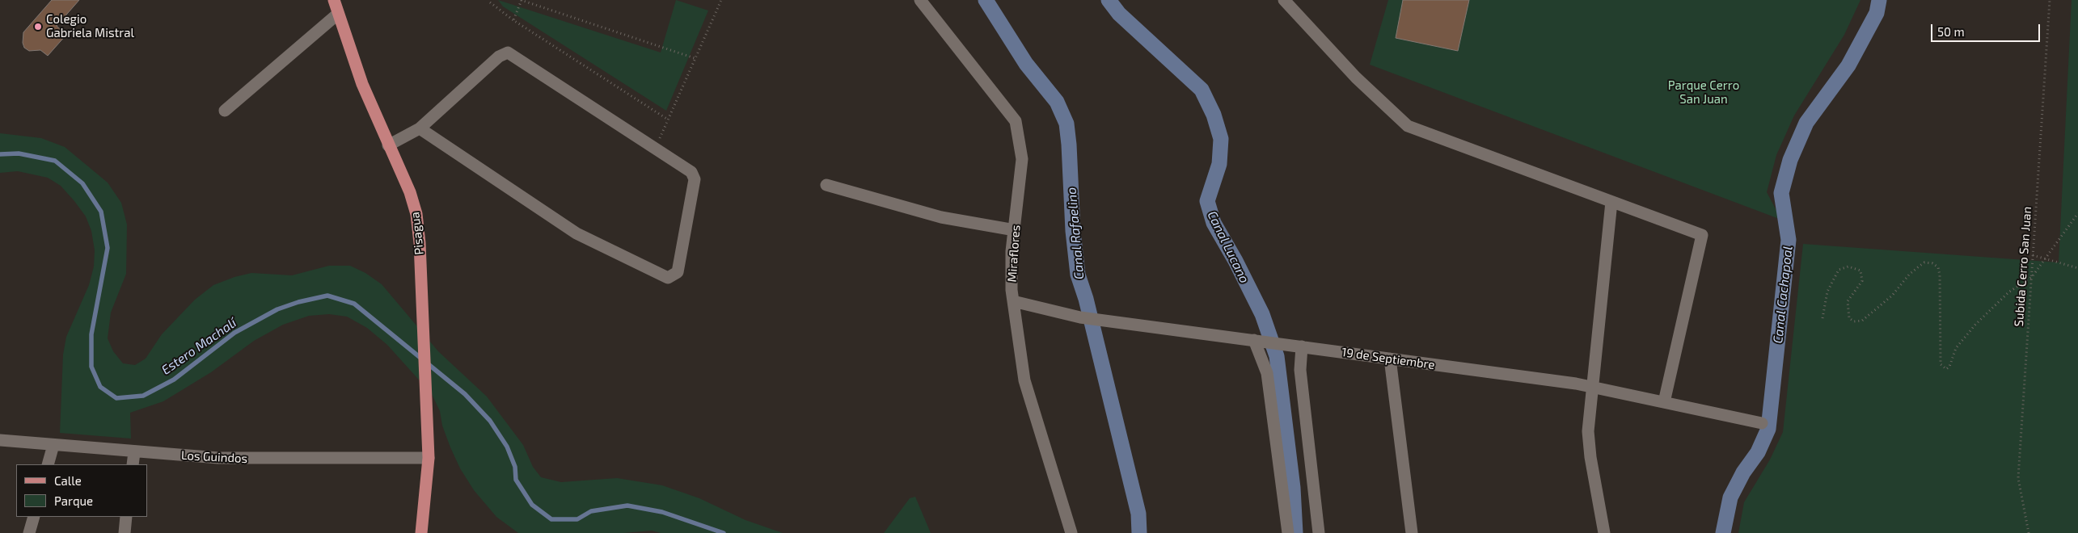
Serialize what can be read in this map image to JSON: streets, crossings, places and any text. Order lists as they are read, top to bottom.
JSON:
{
  "streets": {
    "main road": ["Pisagua"],
    "street": ["Miraflores", "19 de Septiembre", "Los Guindos"],
    "path": ["Subida Cerro San Juan"]
  },
  "crossings": [
    ["Pisagua", "Los Guindos"],
    ["Miraflores", "19 de Septiembre"]
  ],
  "water": [
    "Canal Rafaelino",
    "Canal Lucano",
    "Canal Cachapoal",
    "Estero Machalí"
  ],
  "parks": ["Parque Cerro San Juan"],
  "places": ["Colegio Gabriela Mistral"],
  "legend": ["Calle", "Parque"],
  "scale_bar": "50 m"
}
